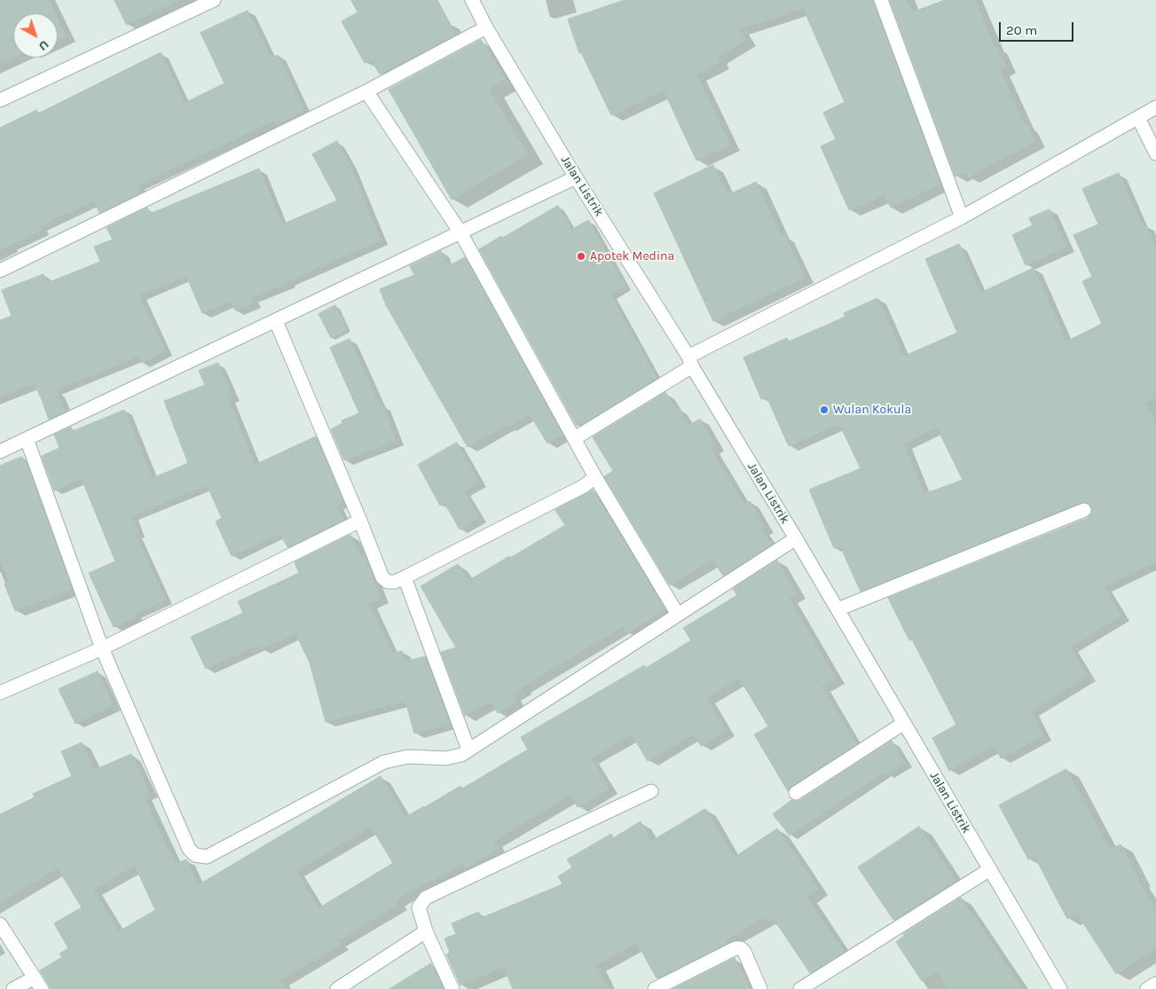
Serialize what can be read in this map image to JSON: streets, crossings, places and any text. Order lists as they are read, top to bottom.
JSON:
{
  "streets": {
    "street": ["Jalan Listrik"]
  },
  "places": ["Apotek Medina", "Wulan Kokula"],
  "scale_bar": "20 m",
  "north": "bottom right"
}
